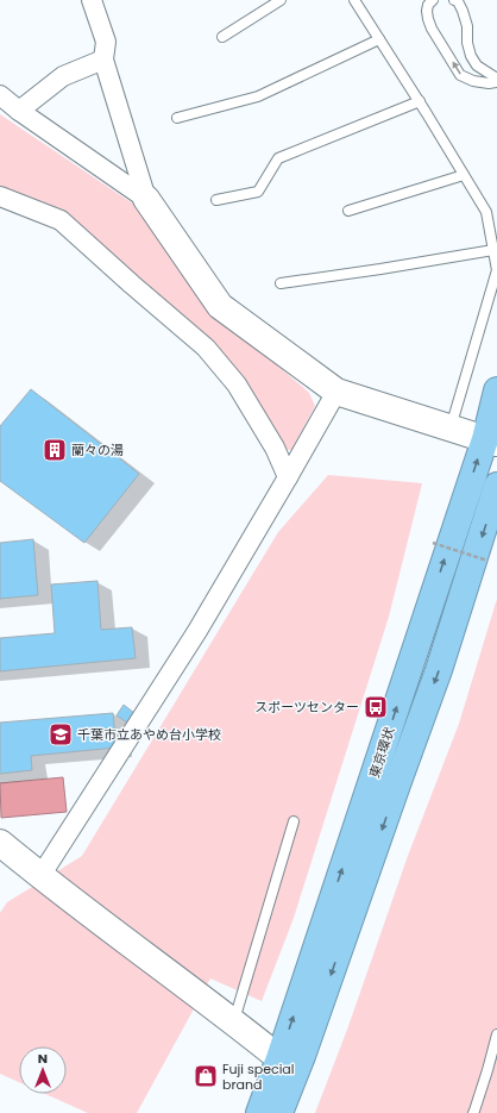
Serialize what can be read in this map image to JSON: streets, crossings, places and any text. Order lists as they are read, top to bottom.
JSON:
{
  "streets": {
    "highway": ["東京環状"]
  },
  "places": {
    "building": ["蘭々の湯"],
    "bus stop": ["スポーツセンター"],
    "school or university": ["千葉市立あやめ台小学校"],
    "shop": ["Fuji special brand"]
  },
  "north": "top"
}
